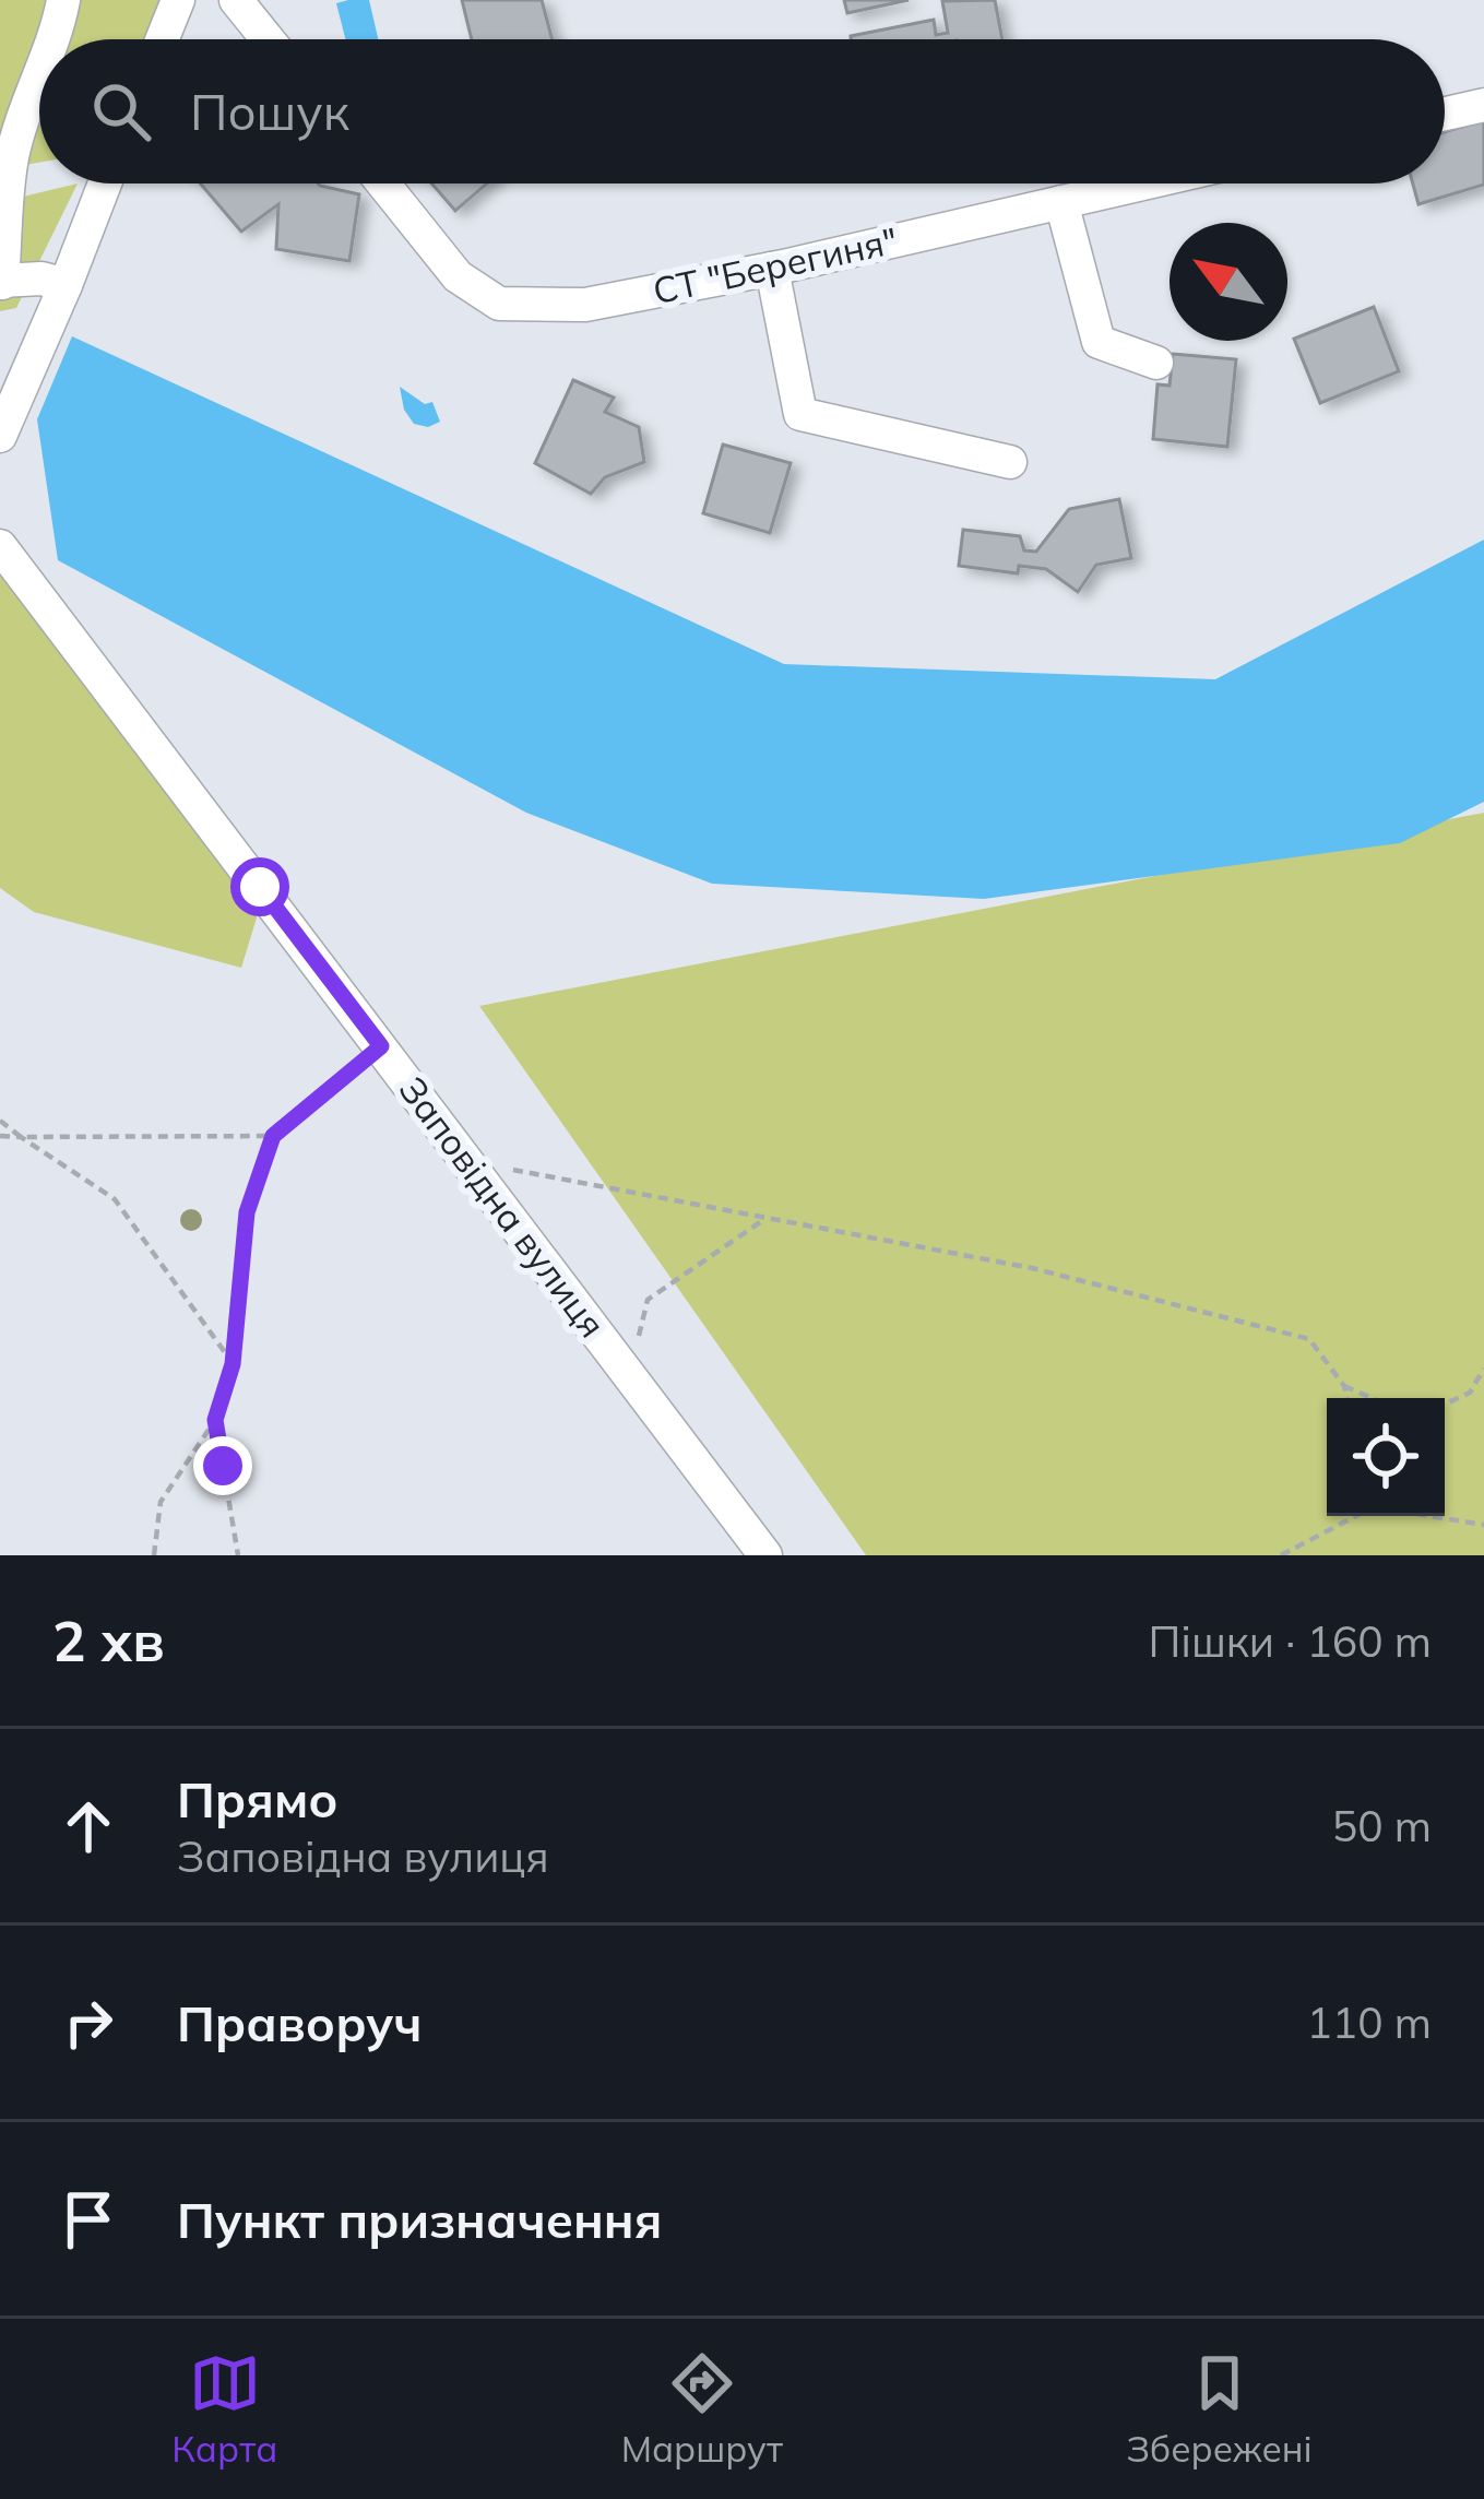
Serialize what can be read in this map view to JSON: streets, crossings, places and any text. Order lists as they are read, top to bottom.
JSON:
{
  "streets": {
    "street": ["СТ \"Берегиня\"", "Заповідна вулиця"]
  },
  "north": "top left",
  "page": {
    "search": "Пошук",
    "heading": ["2 хв", "Пішки · 160 m"],
    "list": [
      ["Прямо", "Заповідна вулиця", "50 m"],
      ["Праворуч", "110 m"],
      "Пункт призначення"
    ],
    "nav": ["Карта", "Маршрут", "Збережені"]
  }
}
